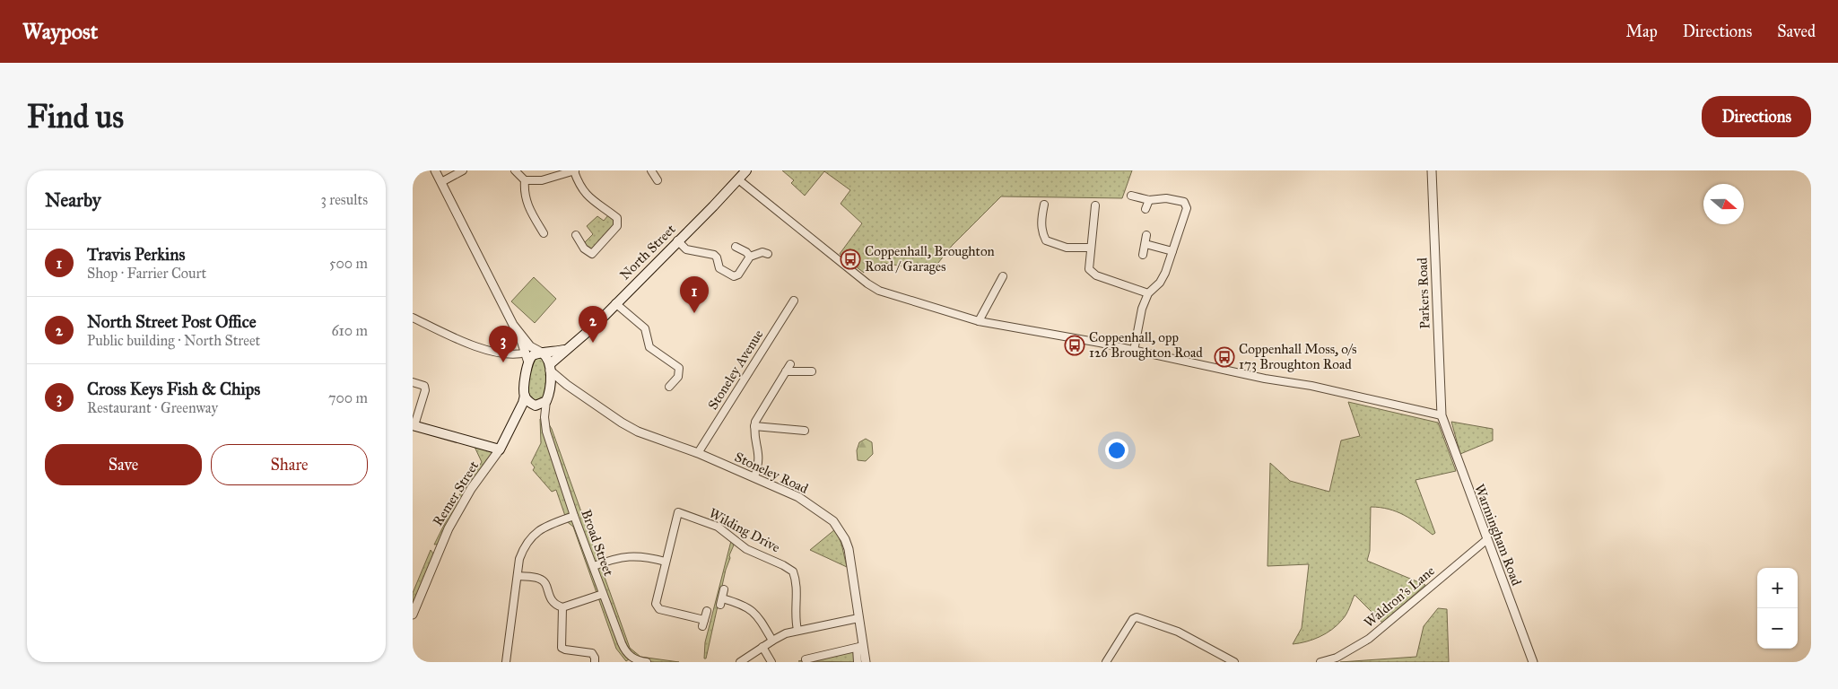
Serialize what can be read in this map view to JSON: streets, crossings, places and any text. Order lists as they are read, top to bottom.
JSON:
{
  "streets": {
    "main road": ["North Street", "Remer Street"],
    "street": [
      "Parkers Road",
      "Stoneley Avenue",
      "Stoneley Road",
      "Wilding Drive",
      "Warmingham Road",
      "Broad Street",
      "Waldron's Lane"
    ]
  },
  "crossings": [
    ["North Street", "Stoneley Road"],
    ["Parkers Road", "Warmingham Road"],
    ["Stoneley Avenue", "Stoneley Road"],
    ["Warmingham Road", "Waldron's Lane"]
  ],
  "places": {
    "bus stop": ["Coppenhall, Broughton Road / Garages", "Coppenhall, opp 126 Broughton Road", "Coppenhall Moss, o/s 173 Broughton Road"]
  },
  "north": "right",
  "page": {
    "header": "Waypost",
    "nav": ["Map", "Directions", "Saved"],
    "buttons": [
      "Directions",
      ["Save", "Share"]
    ],
    "title": "Find us",
    "heading": ["Nearby", "3 results"],
    "list": [
      {
        "mark": "1",
        "name": "Travis Perkins",
        "note": "Shop · Farrier Court",
        "value": "500 m"
      },
      {
        "mark": "2",
        "name": "North Street Post Office",
        "note": "Public building · North Street",
        "value": "610 m"
      },
      {
        "mark": "3",
        "name": "Cross Keys Fish & Chips",
        "note": "Restaurant · Greenway",
        "value": "700 m"
      }
    ],
    "pins": ["1", "2", "3"],
    "map_buttons": ["+", "−"]
  }
}
